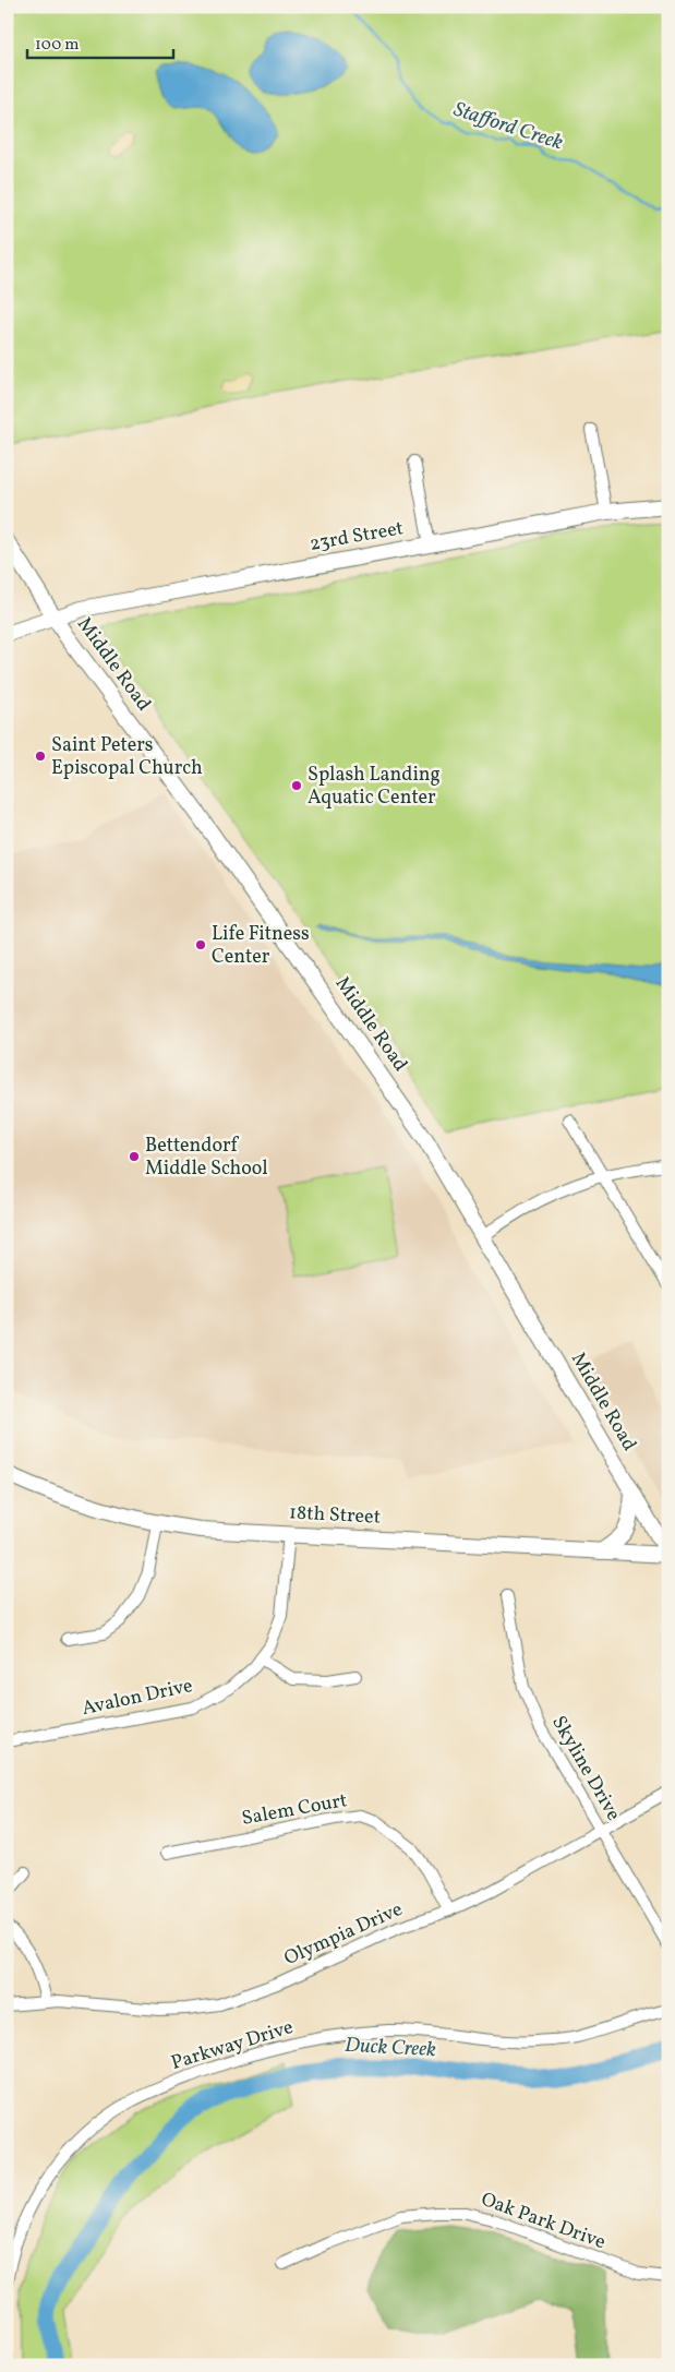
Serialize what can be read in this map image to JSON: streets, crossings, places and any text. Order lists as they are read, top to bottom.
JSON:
{
  "streets": {
    "main road": ["23rd Street", "Middle Road", "18th Street"],
    "street": [
      "Avalon Drive",
      "Skyline Drive",
      "Salem Court",
      "Olympia Drive",
      "Parkway Drive",
      "Oak Park Drive"
    ]
  },
  "crossings": [
    ["23rd Street", "Middle Road"],
    ["Middle Road", "18th Street"],
    ["18th Street", "Avalon Drive"],
    ["Skyline Drive", "Olympia Drive"],
    ["Salem Court", "Olympia Drive"]
  ],
  "water": ["Stafford Creek", "Duck Creek"],
  "places": [
    "Saint Peters Episcopal Church",
    "Splash Landing Aquatic Center",
    "Life Fitness Center",
    "Bettendorf Middle School"
  ],
  "scale_bar": "100 m"
}
